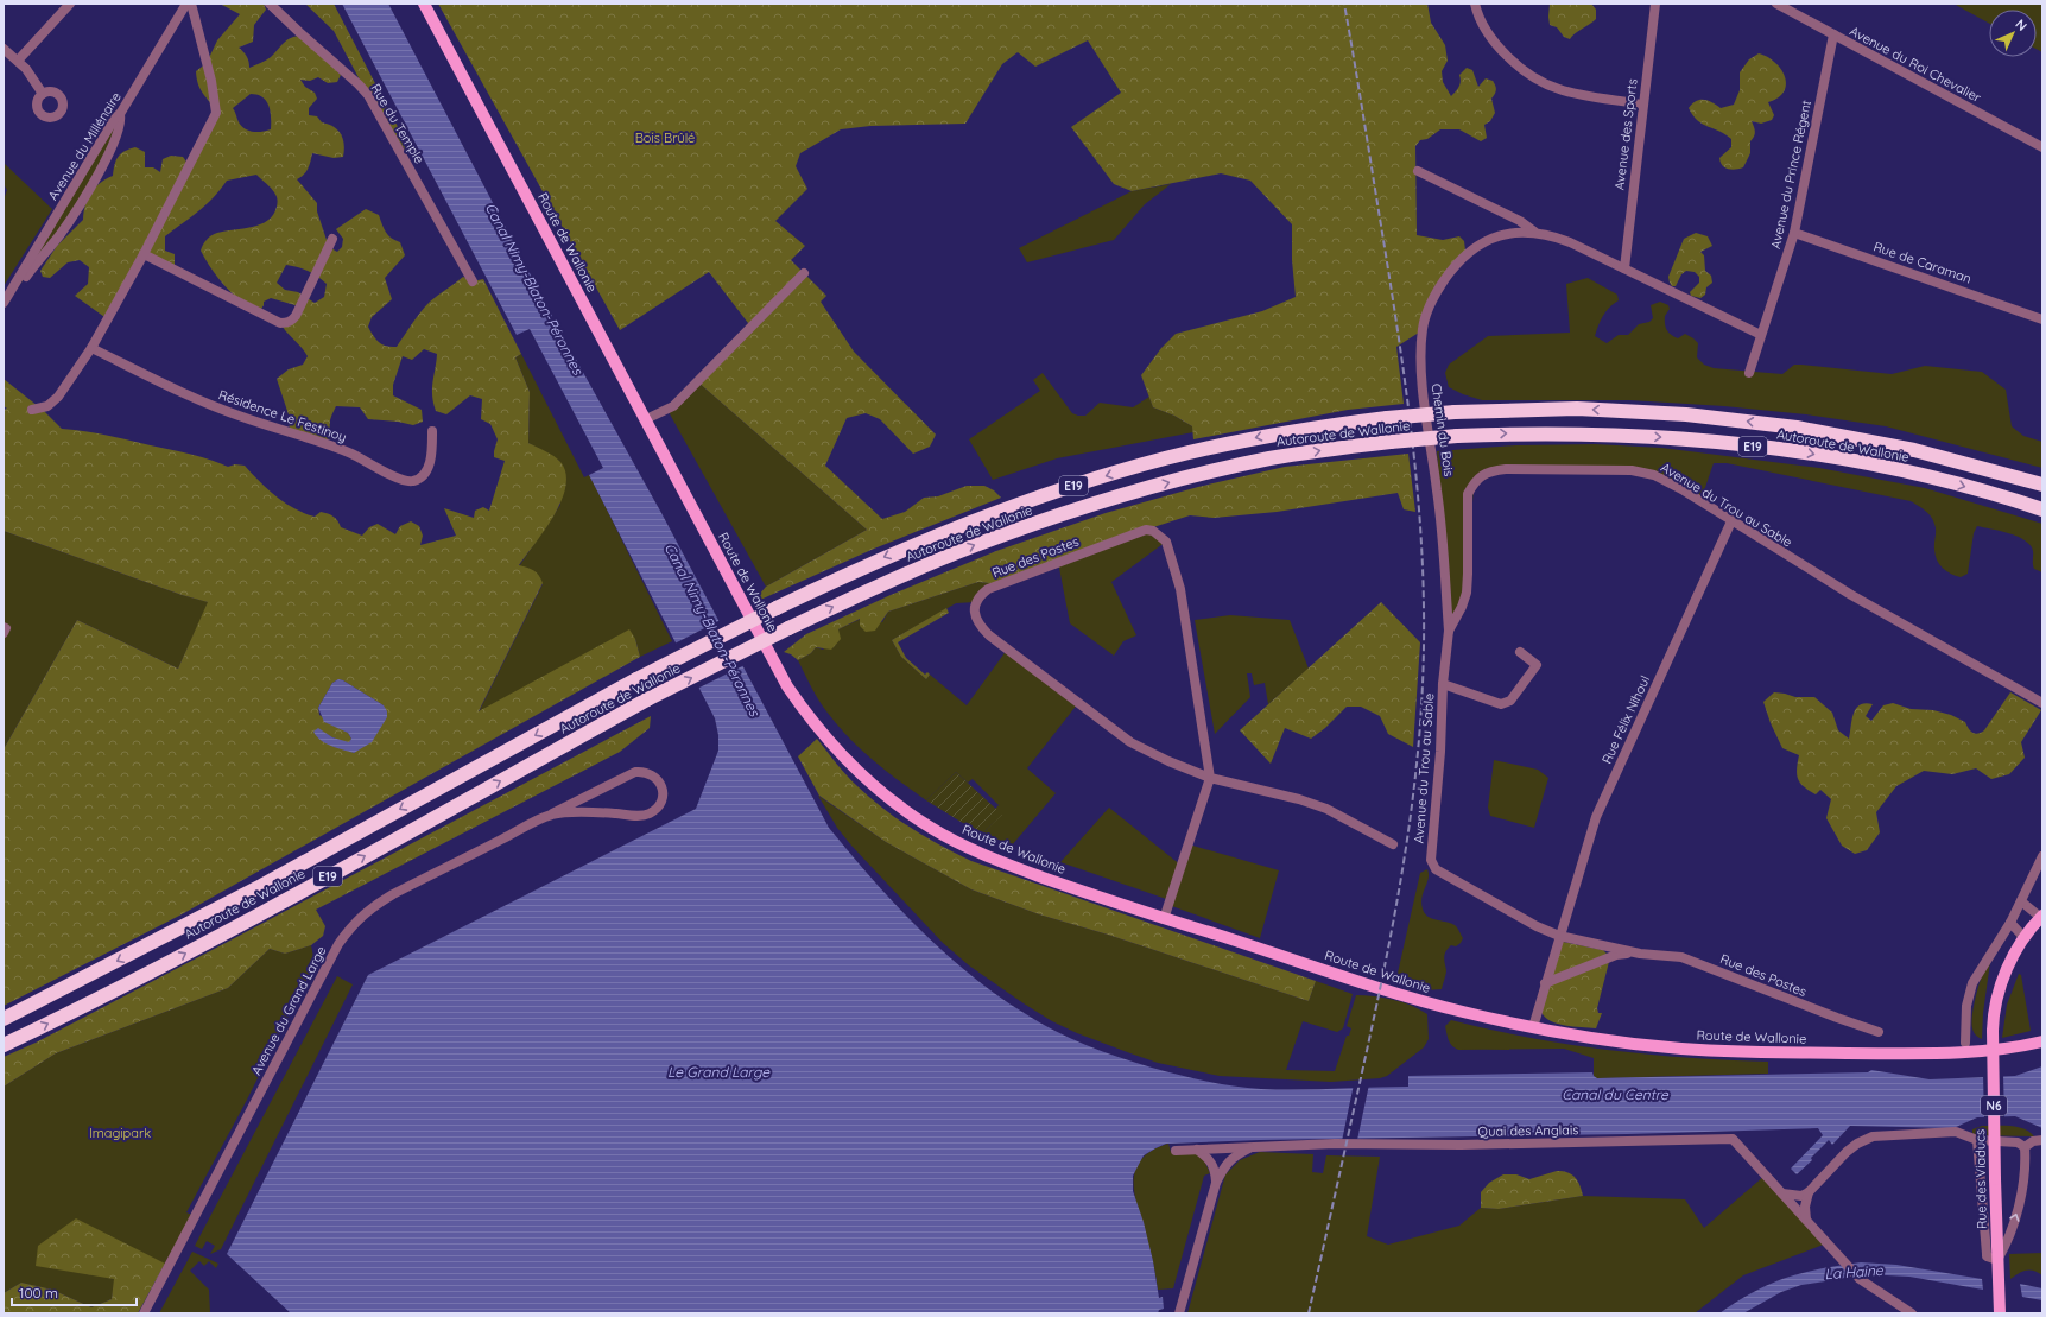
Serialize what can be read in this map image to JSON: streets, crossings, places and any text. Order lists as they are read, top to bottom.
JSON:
{
  "streets": {
    "highway": ["Autoroute de Wallonie", "E19"],
    "main road": ["Route de Wallonie", "N6", "Rue des Viaducs"],
    "street": [
      "Avenue du Roi Chevalier",
      "Rue du Temple",
      "Avenue des Sports",
      "Avenue du Millénaire",
      "Avenue du Prince Régent",
      "Rue de Caraman",
      "Résidence Le Festinoy",
      "Chemin du Bois",
      "Avenue du Trou au Sable",
      "Rue des Postes",
      "Rue Félix Nihoul",
      "Avenue du Grand Large",
      "Quai des Anglais"
    ]
  },
  "crossings": [
    ["Avenue du Roi Chevalier", "Avenue du Prince Régent"],
    ["Avenue des Sports", "Chemin du Bois"],
    ["Avenue du Prince Régent", "Rue de Caraman"],
    ["Avenue du Prince Régent", "Chemin du Bois"],
    ["Route de Wallonie", "Rue des Postes"],
    ["Chemin du Bois", "Avenue du Trou au Sable"],
    ["Avenue du Trou au Sable", "Rue des Postes"],
    ["Avenue du Trou au Sable", "Rue Félix Nihoul"],
    ["Rue des Postes", "Rue Félix Nihoul"]
  ],
  "water": [
    "Canal Nimy-Blaton-Péronnes",
    "Le Grand Large",
    "Canal du Centre",
    "La Haine"
  ],
  "parks": ["Bois Brûlé", "Imagipark"],
  "scale_bar": "100 m",
  "north": "top right"
}
